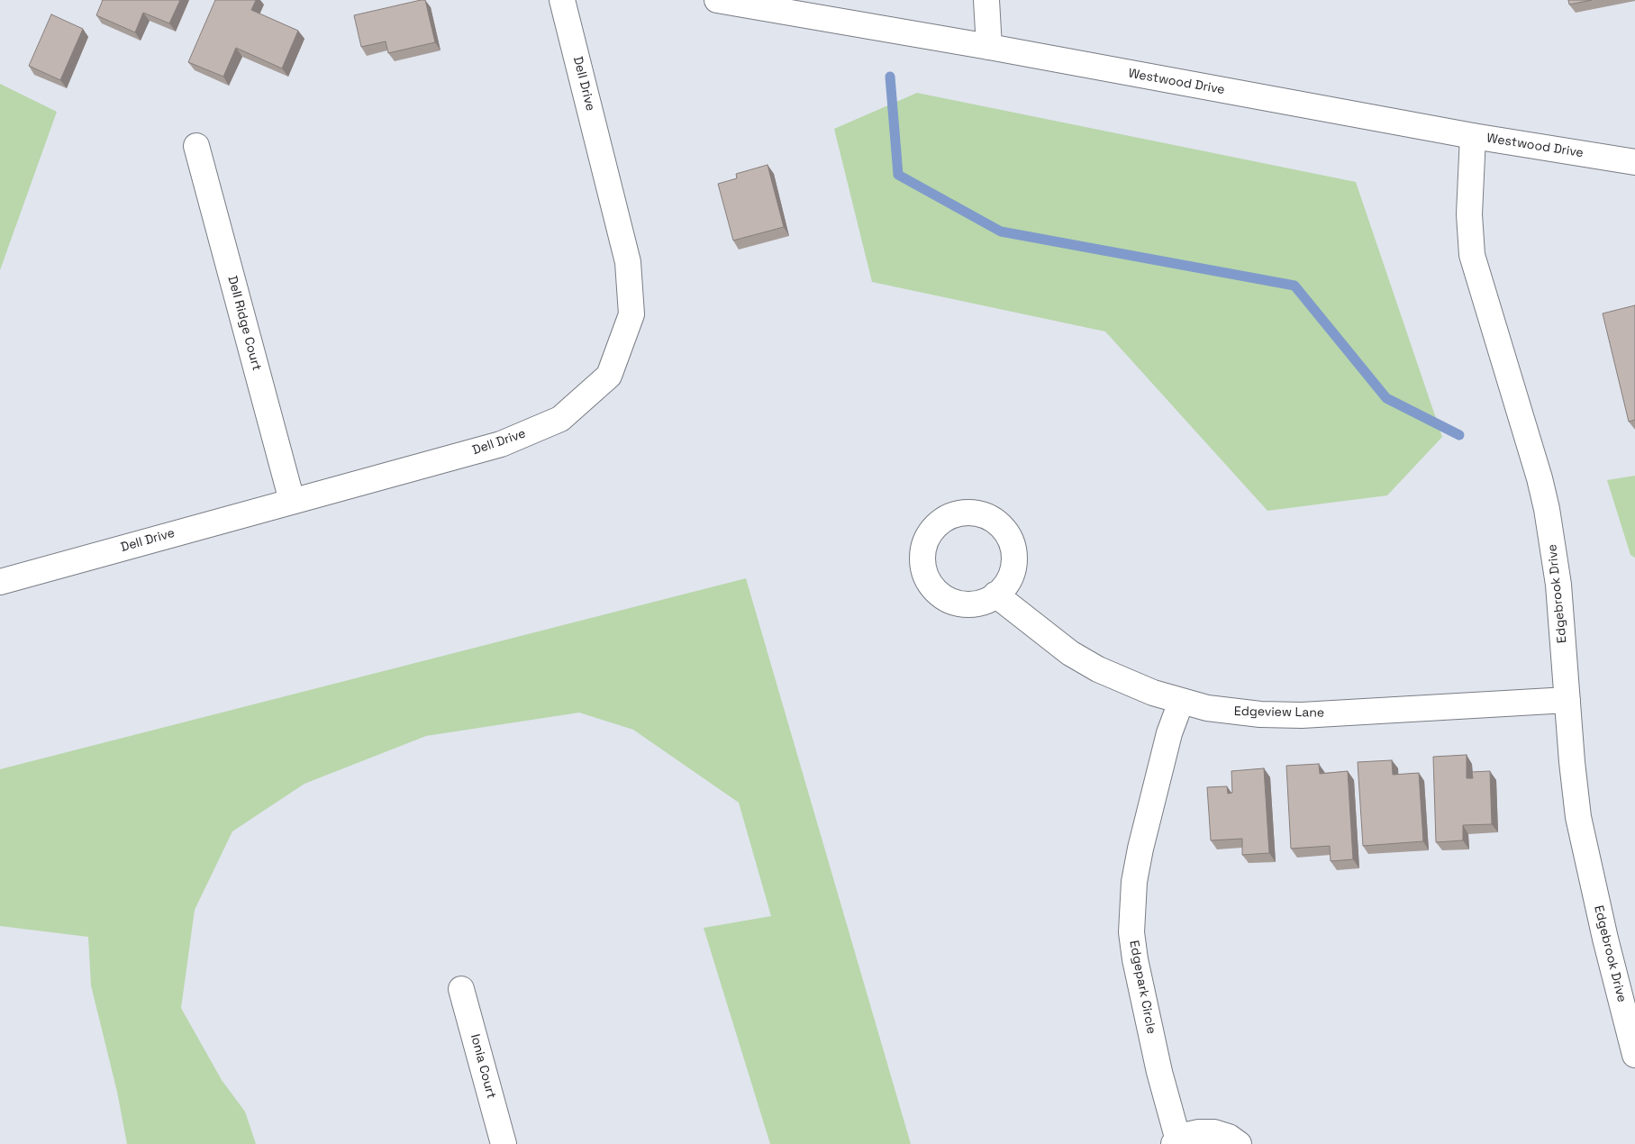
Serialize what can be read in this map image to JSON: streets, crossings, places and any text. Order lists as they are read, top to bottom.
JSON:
{
  "streets": {
    "street": [
      "Westwood Drive",
      "Dell Drive",
      "Dell Ridge Court",
      "Edgebrook Drive",
      "Edgeview Lane",
      "Edgepark Circle",
      "Ionia Court"
    ]
  },
  "crossings": [
    ["Westwood Drive", "Edgebrook Drive"],
    ["Dell Drive", "Dell Ridge Court"],
    ["Edgebrook Drive", "Edgeview Lane"],
    ["Edgeview Lane", "Edgepark Circle"]
  ]
}
